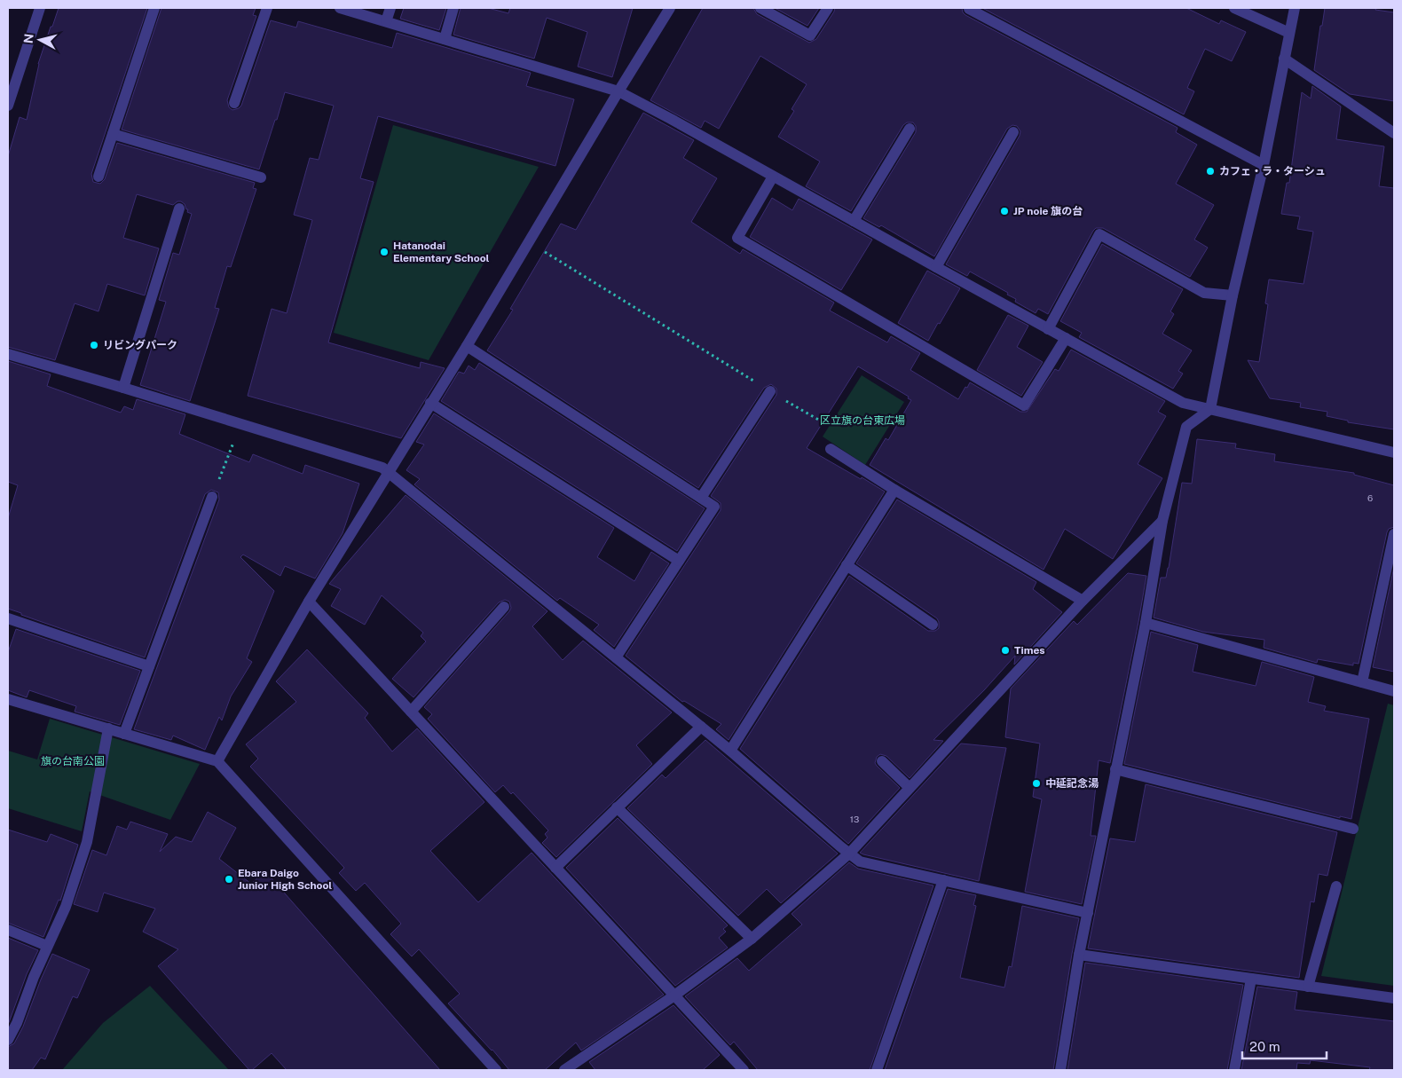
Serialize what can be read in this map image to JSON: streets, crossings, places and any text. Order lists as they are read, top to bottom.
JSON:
{
  "parks": ["区立旗の台東広場", "旗の台南公園"],
  "places": [
    "カフェ・ラ・ターシュ",
    "JP noie 旗の台",
    "Hatanodai Elementary School",
    "リビングパーク",
    "Times",
    "中延記念湯",
    "Ebara Daigo Junior High School"
  ],
  "house_numbers": ["6", "13"],
  "scale_bar": "20 m",
  "north": "left"
}
